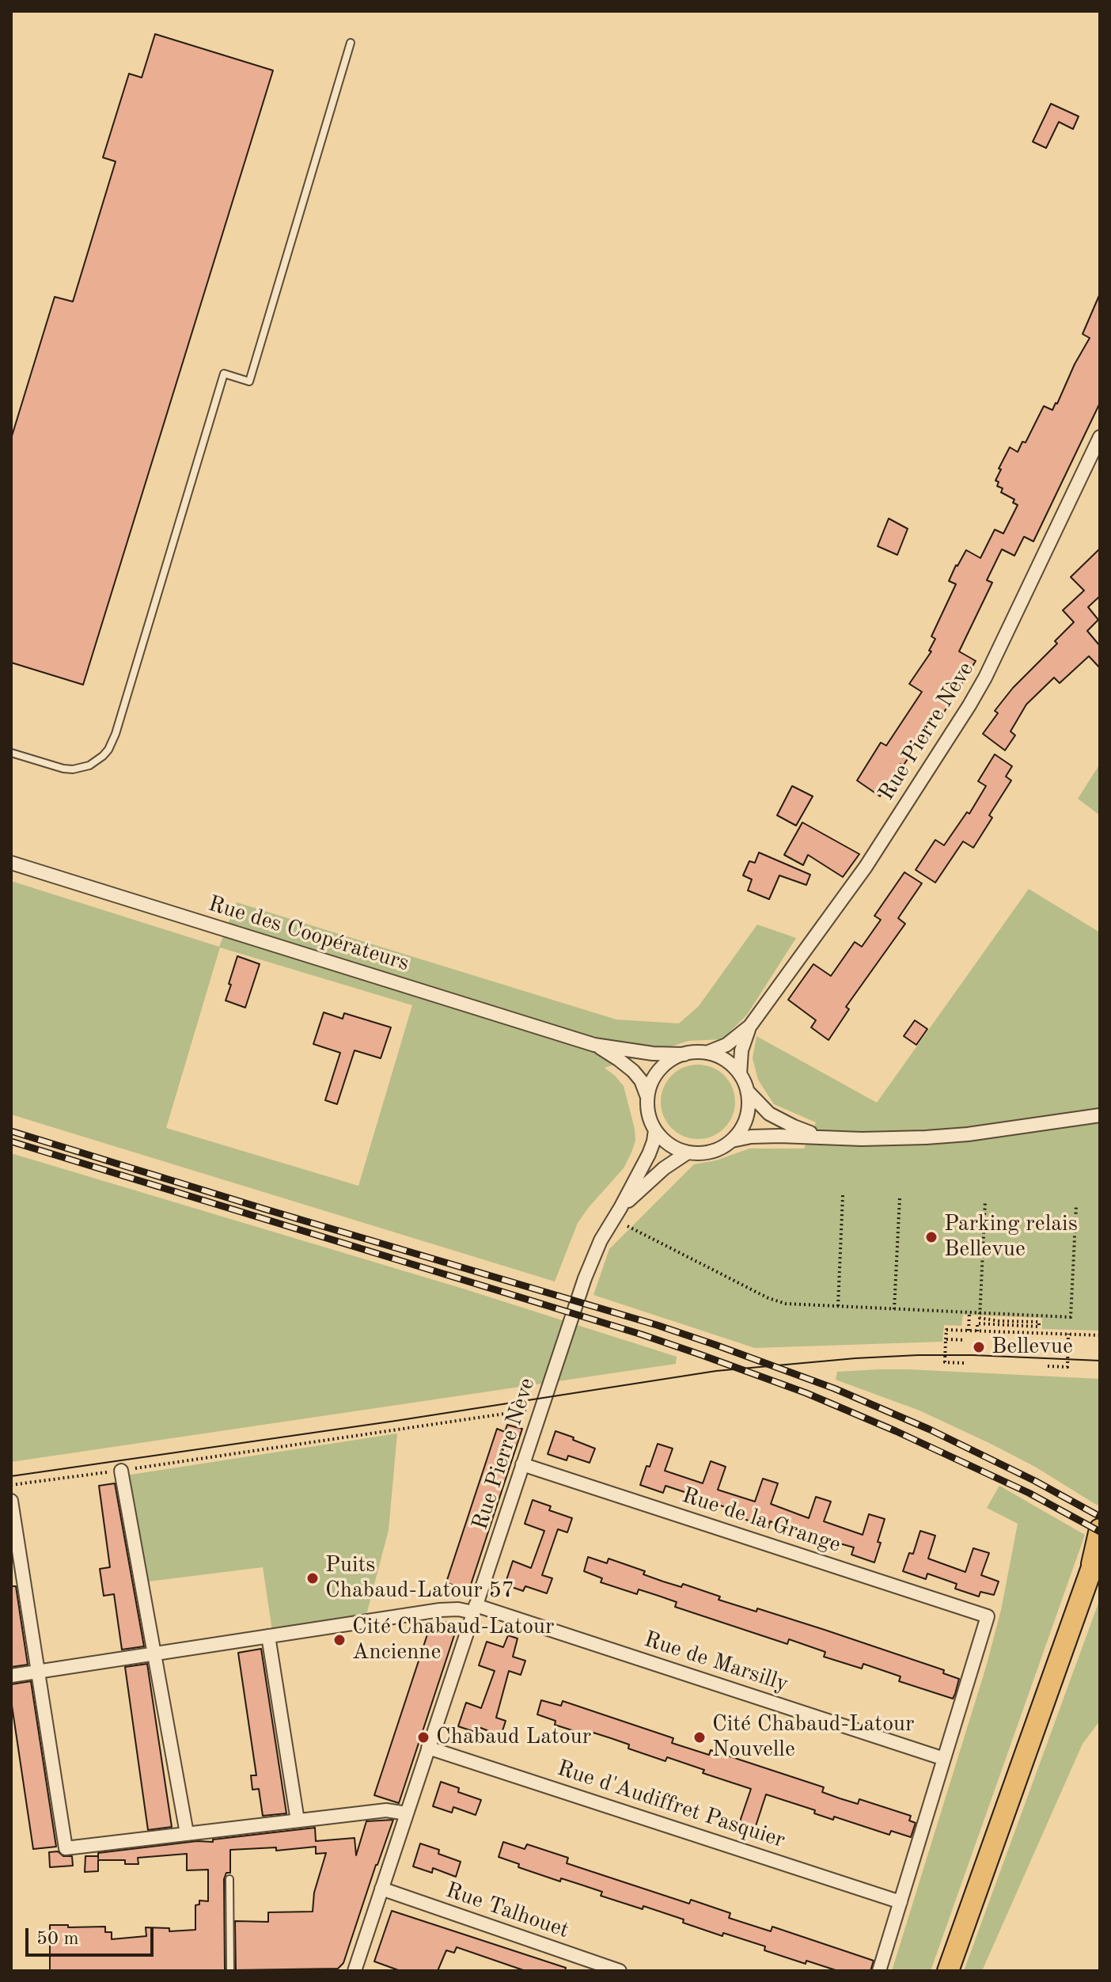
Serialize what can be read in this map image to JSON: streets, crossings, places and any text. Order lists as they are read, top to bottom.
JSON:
{
  "streets": {
    "street": [
      "Rue Pierre Nève",
      "Rue des Coopérateurs",
      "Rue de la Grange",
      "Rue de Marsilly",
      "Rue d'Audiffret Pasquier",
      "Rue Talhouet"
    ]
  },
  "crossings": [
    ["Rue Pierre Nève", "Rue des Coopérateurs"],
    ["Rue Pierre Nève", "Rue de la Grange"],
    ["Rue Pierre Nève", "Rue de Marsilly"],
    ["Rue Pierre Nève", "Rue d'Audiffret Pasquier"],
    ["Rue Pierre Nève", "Rue Talhouet"],
    ["Rue de la Grange", "Rue de Marsilly"]
  ],
  "places": [
    "Parking relais Bellevue",
    "Bellevue",
    "Puits Chabaud-Latour 57",
    "Cité Chabaud-Latour Ancienne",
    "Chabaud Latour",
    "Cité Chabaud-Latour Nouvelle"
  ],
  "scale_bar": "50 m"
}
